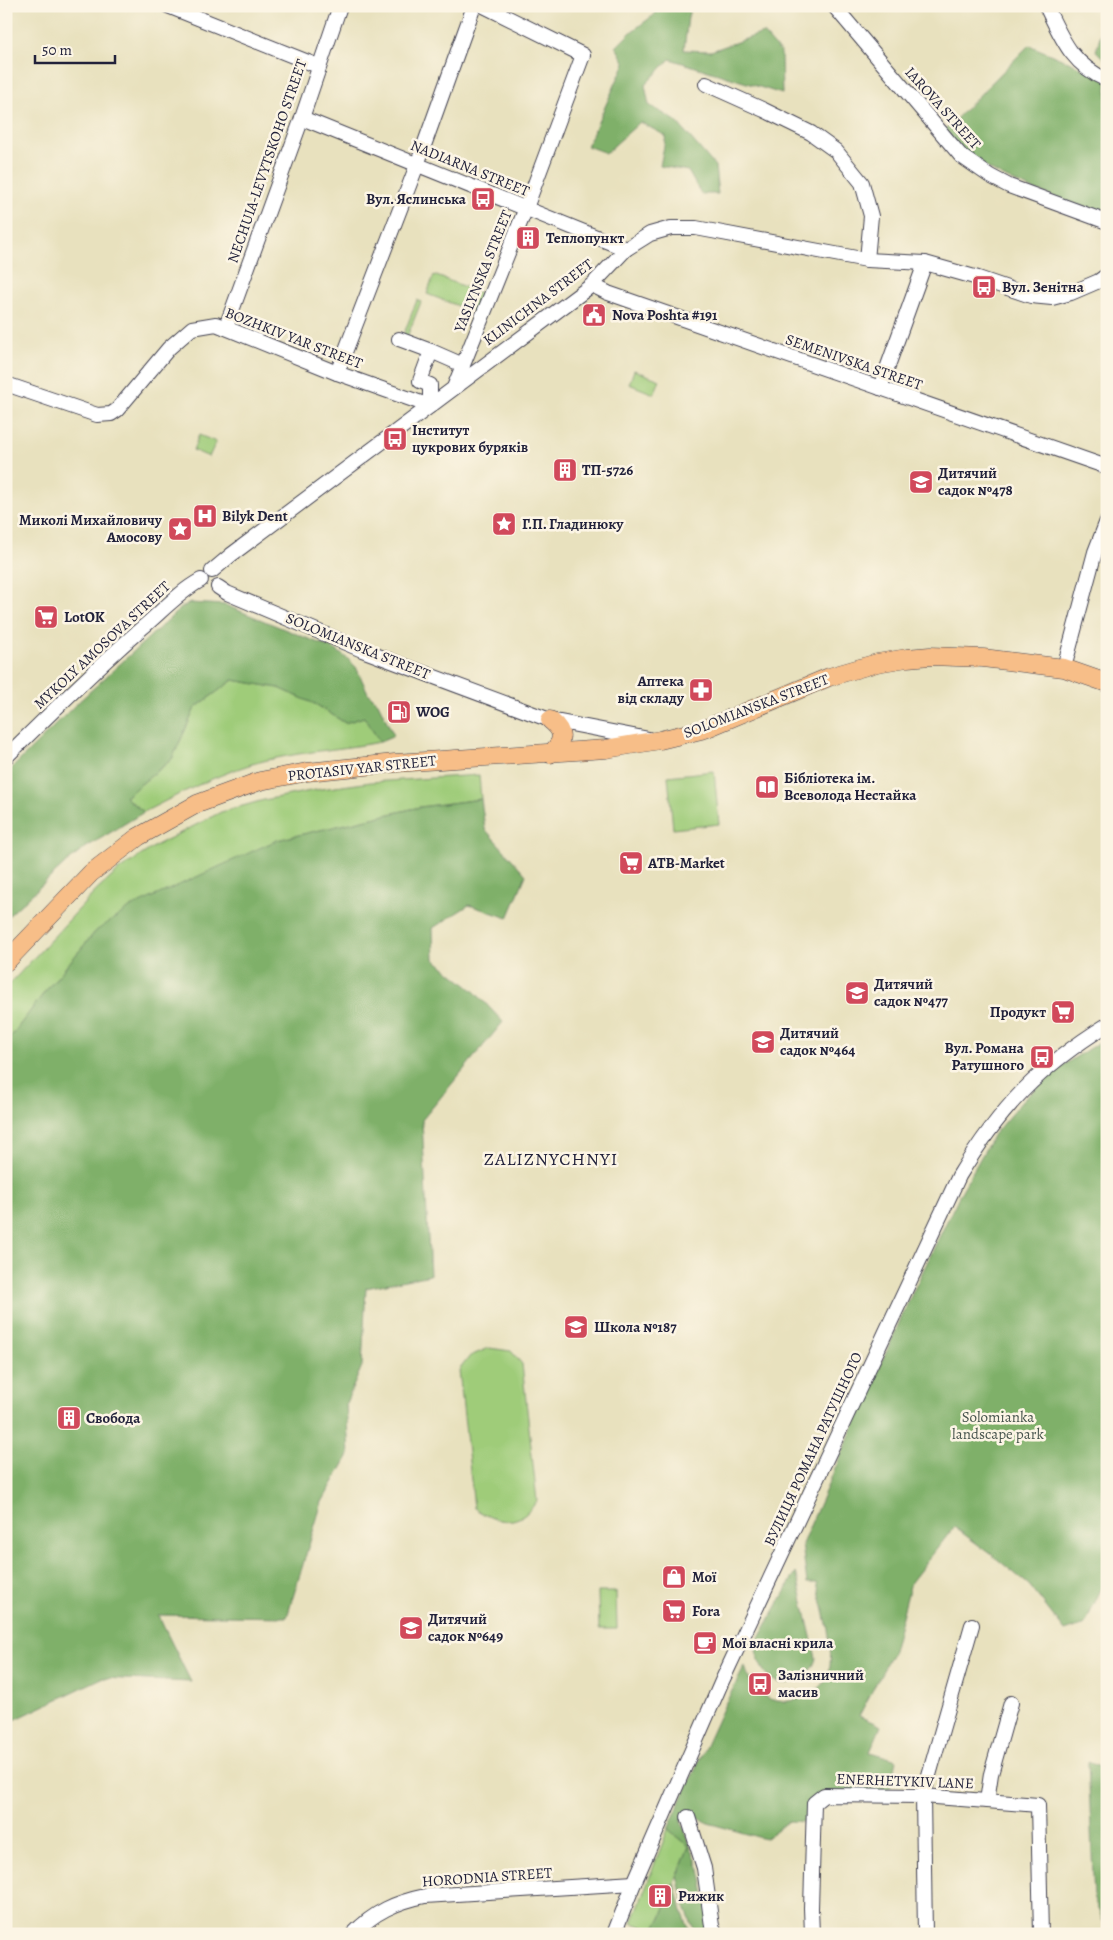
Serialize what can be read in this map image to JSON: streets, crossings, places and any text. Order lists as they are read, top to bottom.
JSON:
{
  "streets": {
    "main road": ["SOLOMIANSKA STREET", "PROTASIV YAR STREET"],
    "street": [
      "IAROVA STREET",
      "NECHUIA-LEVYTSKOHO STREET",
      "NADIARNA STREET",
      "YASLYNSKA STREET",
      "KLINICHNA STREET",
      "BOZHKIV YAR STREET",
      "SEMENIVSKA STREET",
      "MYKOLY AMOSOVA STREET",
      "ВУЛИЦЯ РОМАНА РАТУШНОГО",
      "ENERHETYKIV LANE",
      "HORODNIA STREET"
    ]
  },
  "crossings": [
    ["NECHUIA-LEVYTSKOHO STREET", "NADIARNA STREET"],
    ["NECHUIA-LEVYTSKOHO STREET", "BOZHKIV YAR STREET"],
    ["NADIARNA STREET", "YASLYNSKA STREET"],
    ["NADIARNA STREET", "KLINICHNA STREET"],
    ["YASLYNSKA STREET", "KLINICHNA STREET"],
    ["KLINICHNA STREET", "BOZHKIV YAR STREET"],
    ["KLINICHNA STREET", "SEMENIVSKA STREET"],
    ["KLINICHNA STREET", "MYKOLY AMOSOVA STREET"],
    ["KLINICHNA STREET", "SOLOMIANSKA STREET"],
    ["MYKOLY AMOSOVA STREET", "SOLOMIANSKA STREET"],
    ["SOLOMIANSKA STREET", "PROTASIV YAR STREET"],
    ["ВУЛИЦЯ РОМАНА РАТУШНОГО", "HORODNIA STREET"]
  ],
  "districts": ["ZALIZNYCHNYI"],
  "parks": ["Solomianka landscape park"],
  "places": {
    "bus stop": [
      "Вул. Яслинська",
      "Вул. Зенітна",
      "Інститут цукрових буряків",
      "Вул. Романа Ратушного",
      "Залізничний масив"
    ],
    "building": [
      "Теплопункт",
      "ТП-5726",
      "Свобода",
      "Рижик"
    ],
    "public building": ["Nova Poshta #191"],
    "school or university": [
      "Дитячий садок №478",
      "Дитячий садок №477",
      "Дитячий садок №464",
      "Школа №187",
      "Дитячий садок №649"
    ],
    "hospital": ["Bilyk Dent"],
    "place": ["Г.П. Гладинюку", "Миколі Михайловичу Амосову"],
    "supermarket": [
      "LotOK",
      "ATB-Market",
      "Продукт",
      "Fora"
    ],
    "pharmacy": ["Аптека від складу"],
    "fuel station": ["WOG"],
    "library": ["Бібліотека ім. Всеволода Нестайка"],
    "shop": ["Мої"],
    "cafe": ["Мої власні крила"]
  },
  "scale_bar": "50 m"
}
